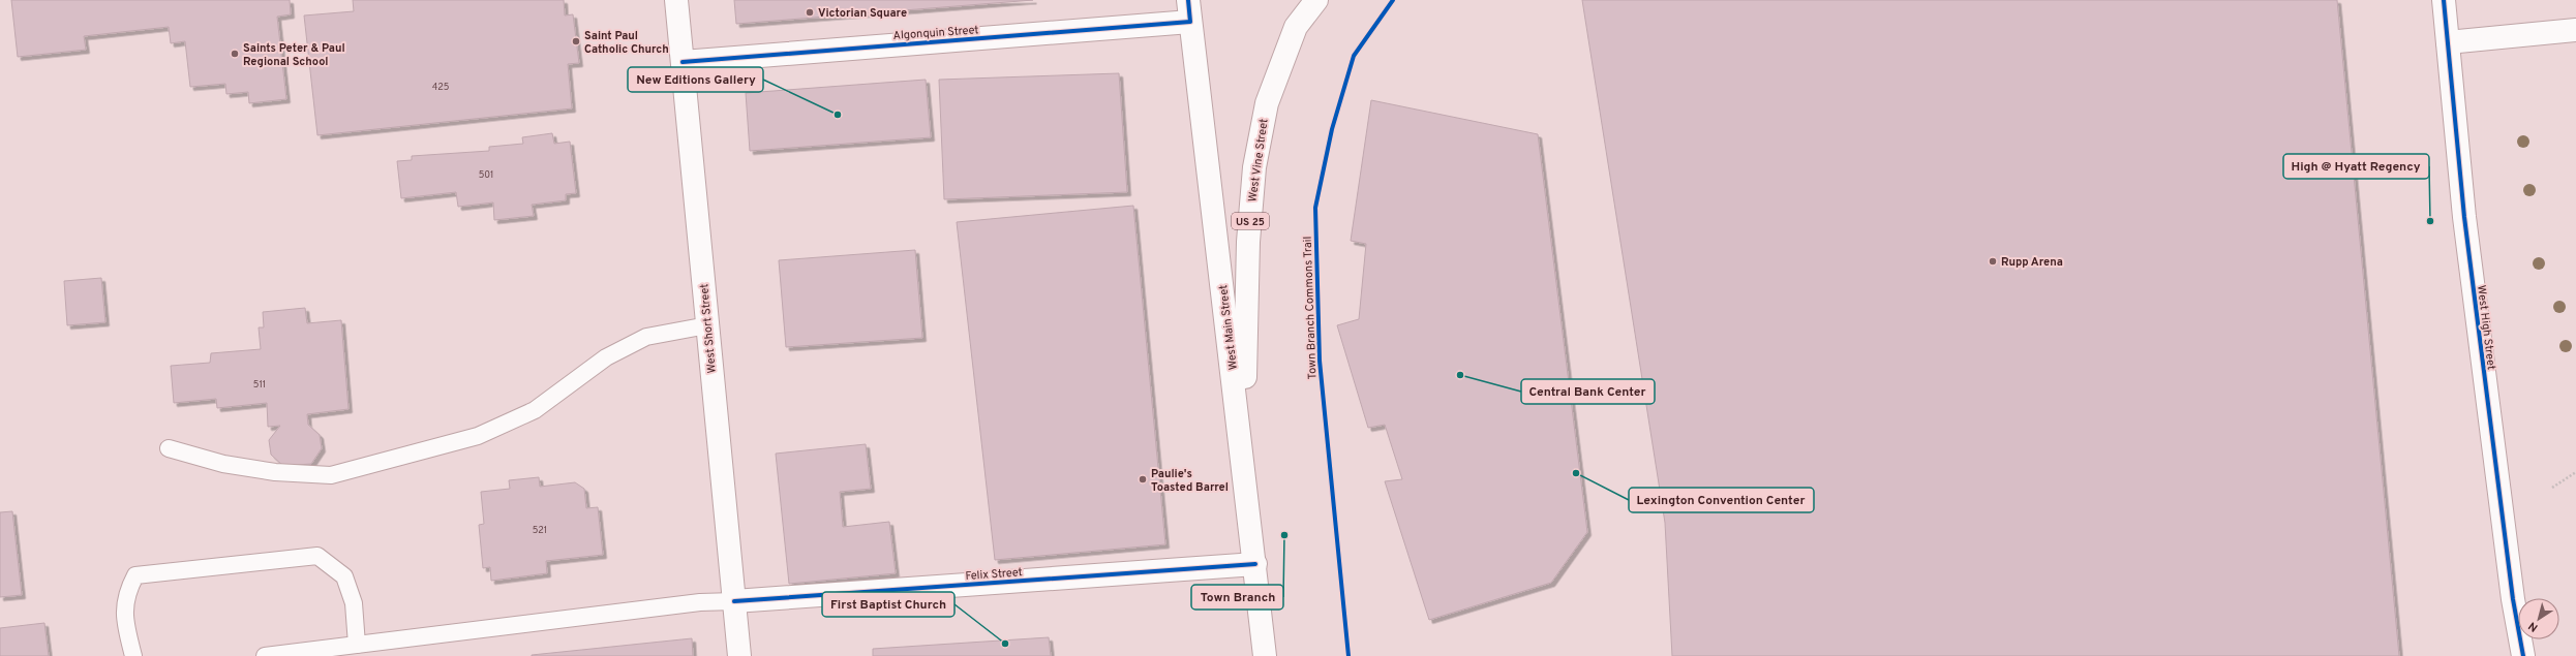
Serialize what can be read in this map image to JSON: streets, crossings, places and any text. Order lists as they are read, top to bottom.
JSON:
{
  "streets": {
    "main road": [
      "Algonquin Street",
      "West Vine Street",
      "US 25",
      "West Main Street",
      "West High Street",
      "West Short Street",
      "Felix Street"
    ],
    "cycle path": ["Town Branch Commons Trail"]
  },
  "crossings": [
    ["Algonquin Street", "West Main Street"],
    ["Algonquin Street", "West Short Street"],
    ["West Vine Street", "West Main Street"],
    ["West Main Street", "Felix Street"],
    ["West Short Street", "Felix Street"]
  ],
  "places": [
    "Victorian Square",
    "Saint Paul Catholic Church",
    "Saints Peter & Paul Regional School",
    "New Editions Gallery",
    "High @ Hyatt Regency",
    "Rupp Arena",
    "Central Bank Center",
    "Lexington Convention Center",
    "Paulie's Toasted Barrel",
    "Town Branch",
    "First Baptist Church"
  ],
  "house_numbers": [
    "425",
    "501",
    "511",
    "521"
  ],
  "north": "bottom left"
}
